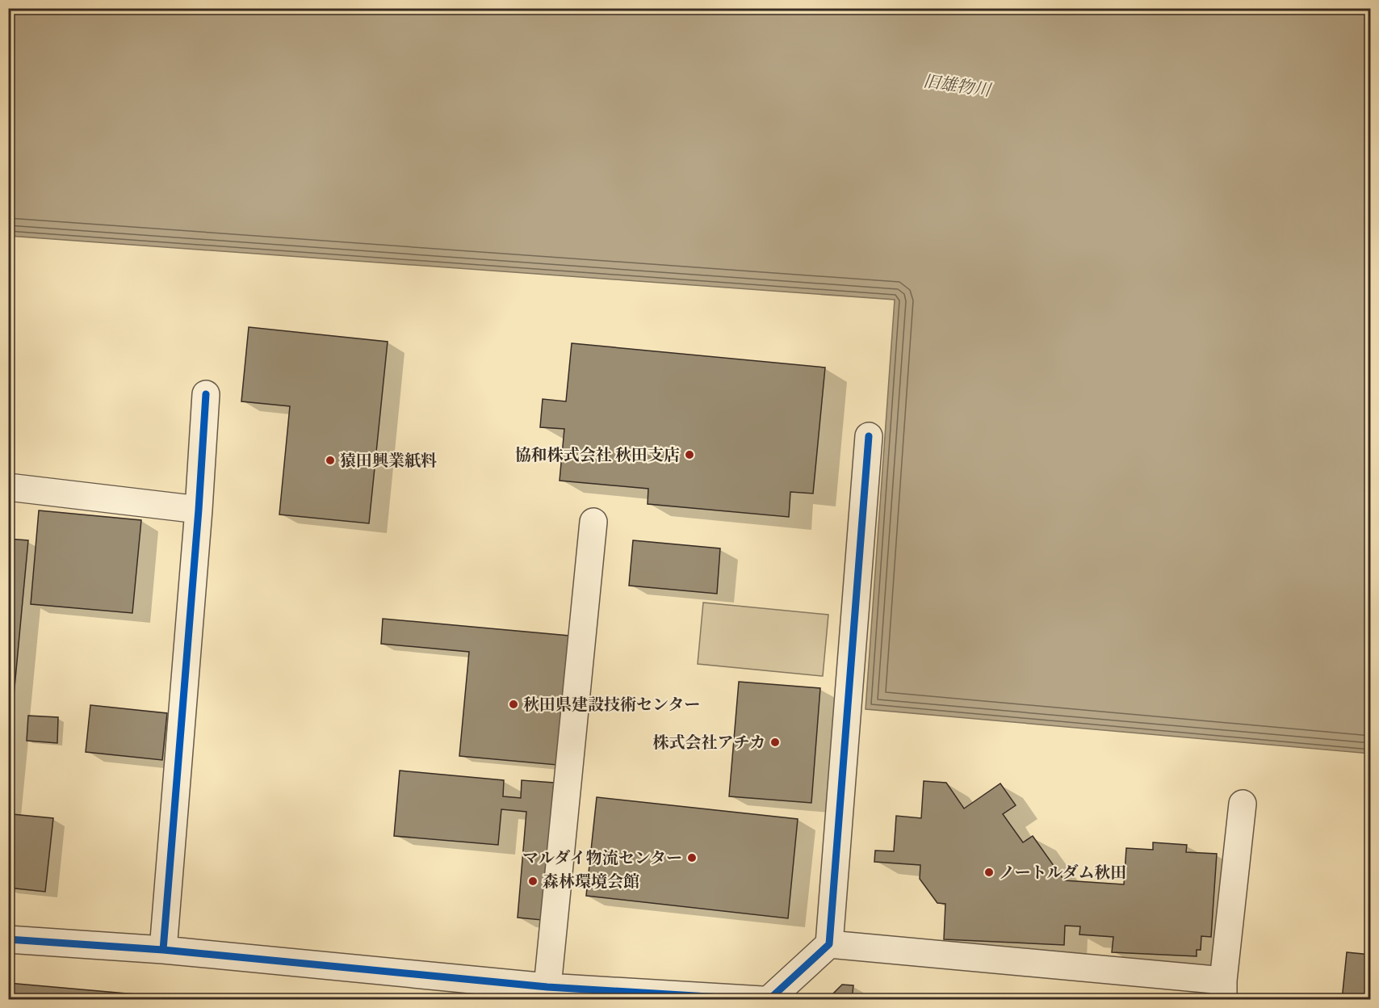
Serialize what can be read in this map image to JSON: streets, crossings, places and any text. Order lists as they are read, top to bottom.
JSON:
{
  "water": ["旧雄物川"],
  "places": [
    "協和株式会社 秋田支店",
    "猿田興業紙料",
    "秋田県建設技術センター",
    "株式会社アチカ",
    "マルダイ物流センター",
    "ノートルダム秋田",
    "森林環境会館"
  ]
}
